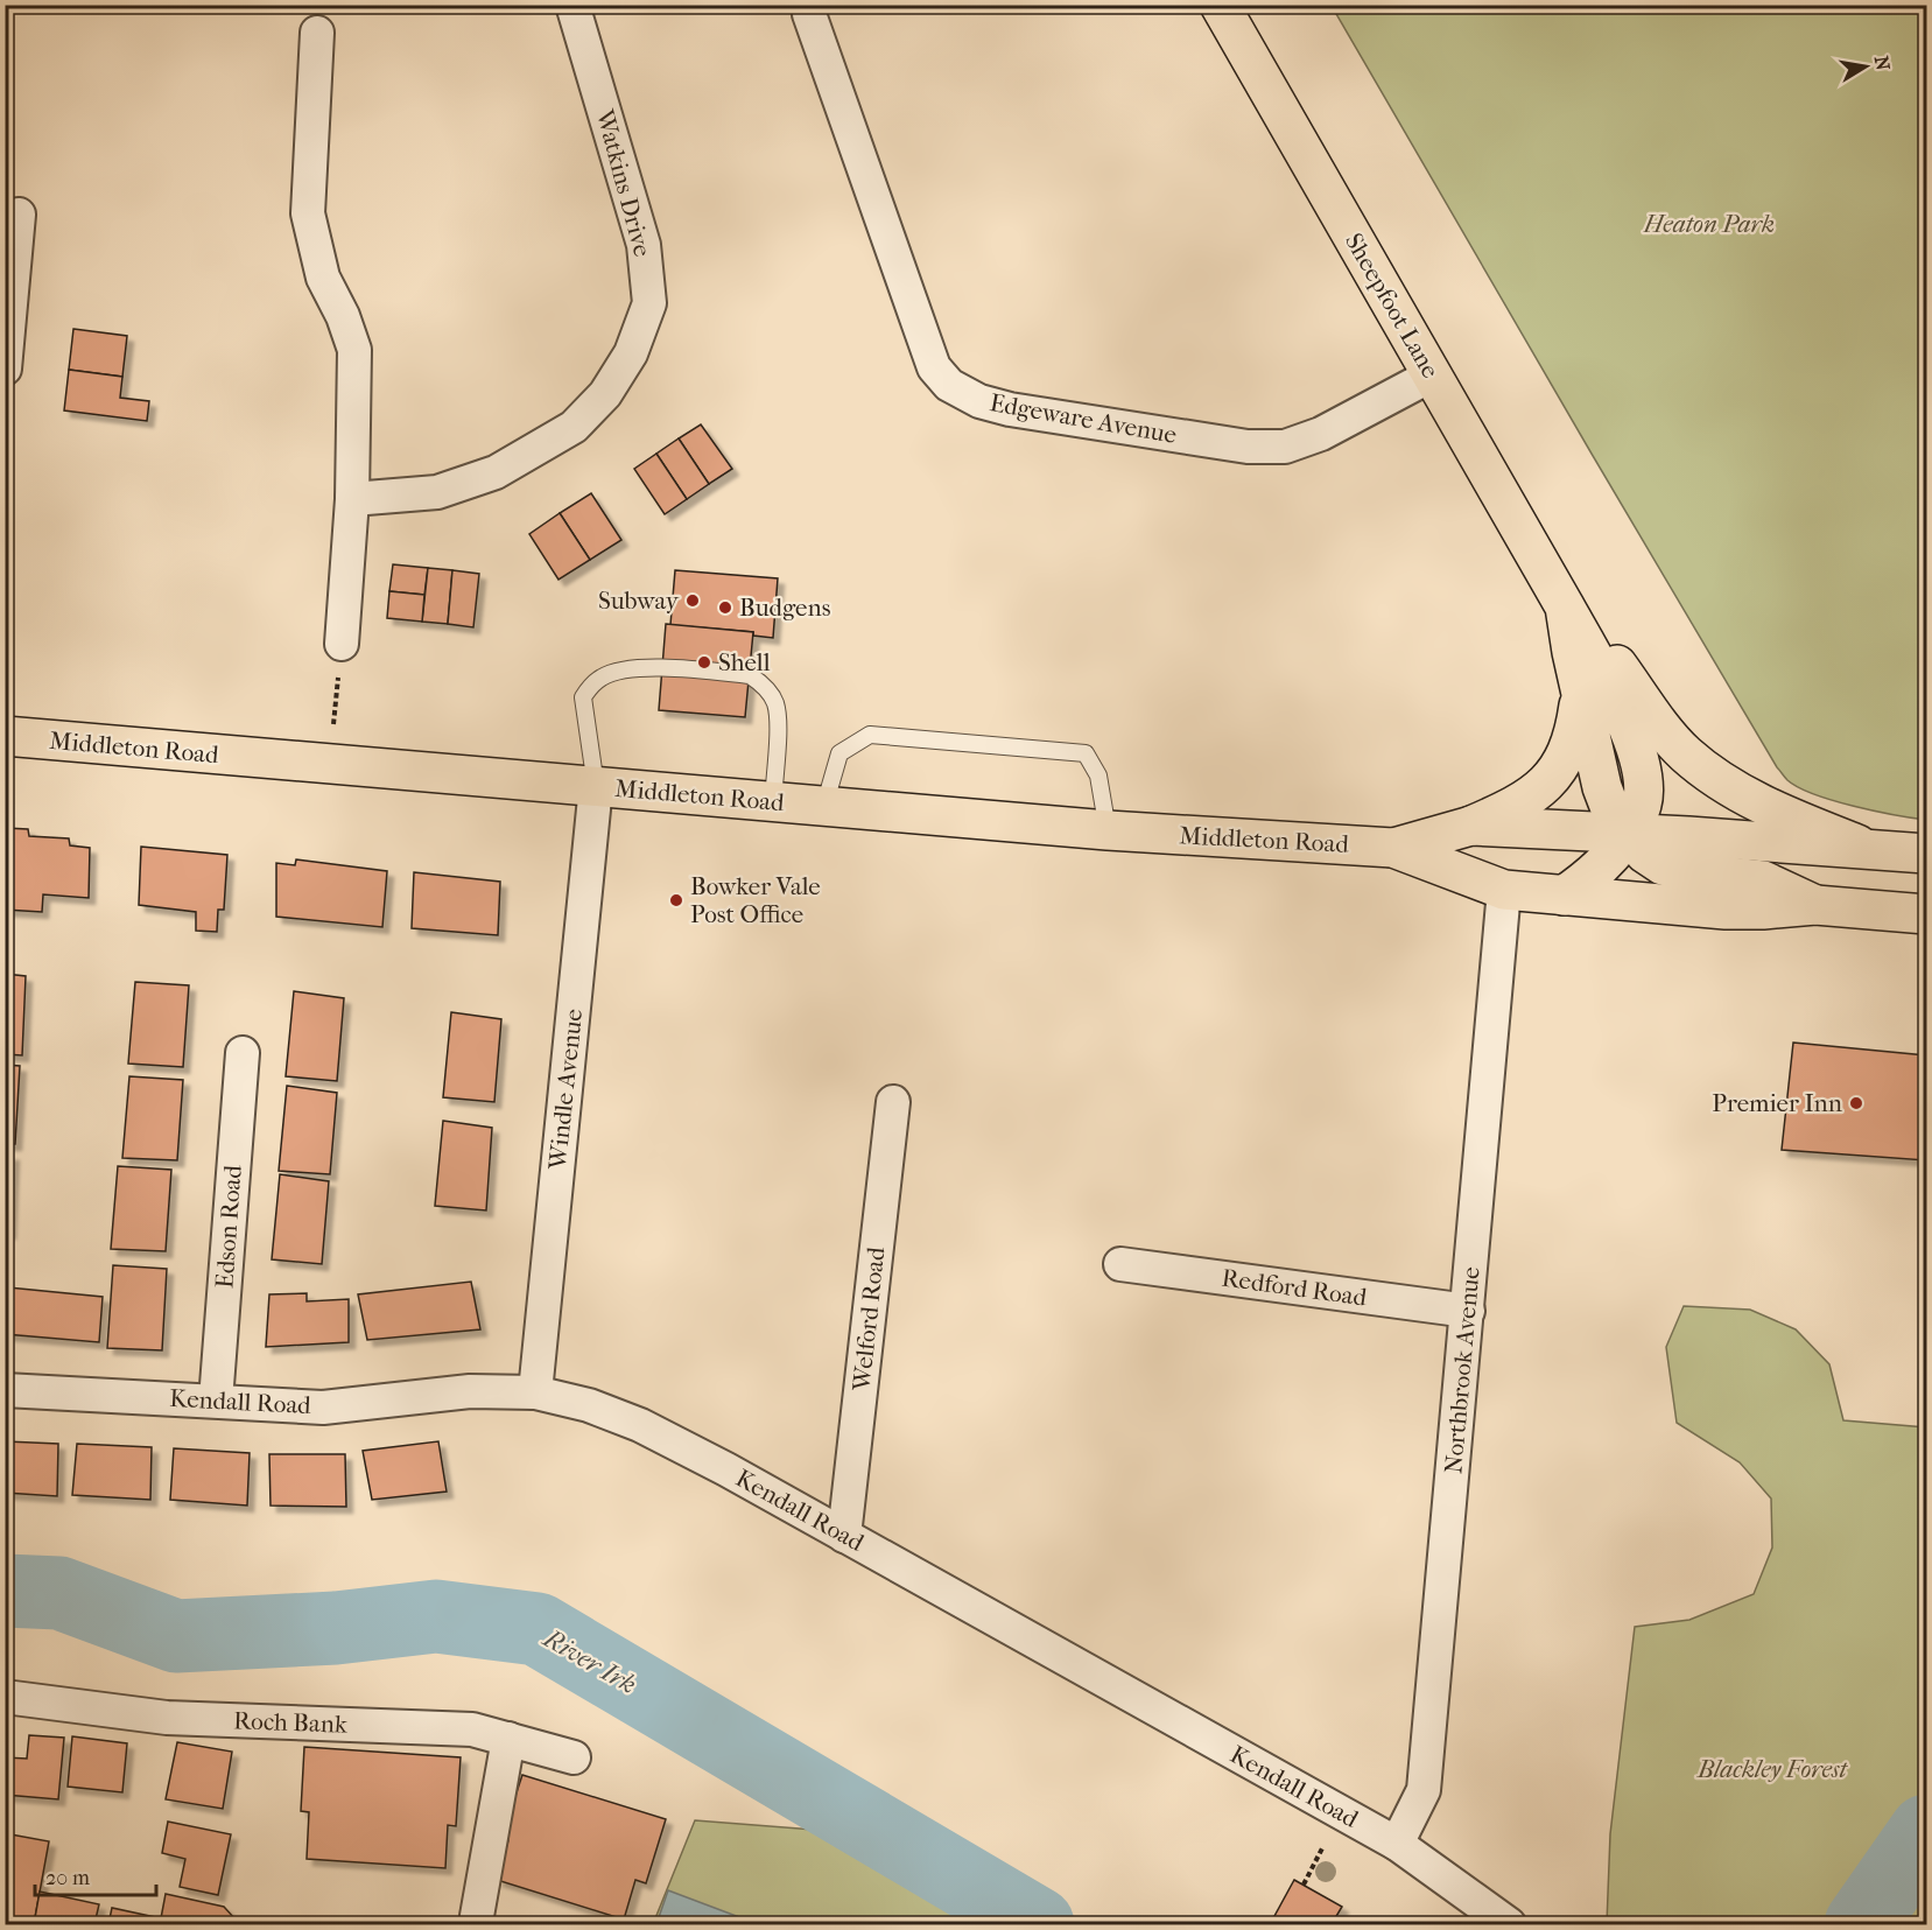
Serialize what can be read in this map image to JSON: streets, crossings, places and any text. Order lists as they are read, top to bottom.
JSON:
{
  "streets": {
    "main road": ["Sheepfoot Lane", "Middleton Road"],
    "street": [
      "Watkins Drive",
      "Edgeware Avenue",
      "Windle Avenue",
      "Edson Road",
      "Redford Road",
      "Welford Road",
      "Northbrook Avenue",
      "Kendall Road",
      "Roch Bank"
    ]
  },
  "crossings": [
    ["Sheepfoot Lane", "Edgeware Avenue"],
    ["Sheepfoot Lane", "Middleton Road"],
    ["Middleton Road", "Windle Avenue"],
    ["Middleton Road", "Northbrook Avenue"],
    ["Windle Avenue", "Kendall Road"],
    ["Edson Road", "Kendall Road"],
    ["Redford Road", "Northbrook Avenue"],
    ["Welford Road", "Kendall Road"],
    ["Northbrook Avenue", "Kendall Road"]
  ],
  "water": ["River Irk"],
  "parks": ["Heaton Park", "Blackley Forest"],
  "places": [
    "Subway",
    "Budgens",
    "Shell",
    "Bowker Vale Post Office",
    "Premier Inn"
  ],
  "scale_bar": "20 m",
  "north": "right"
}
